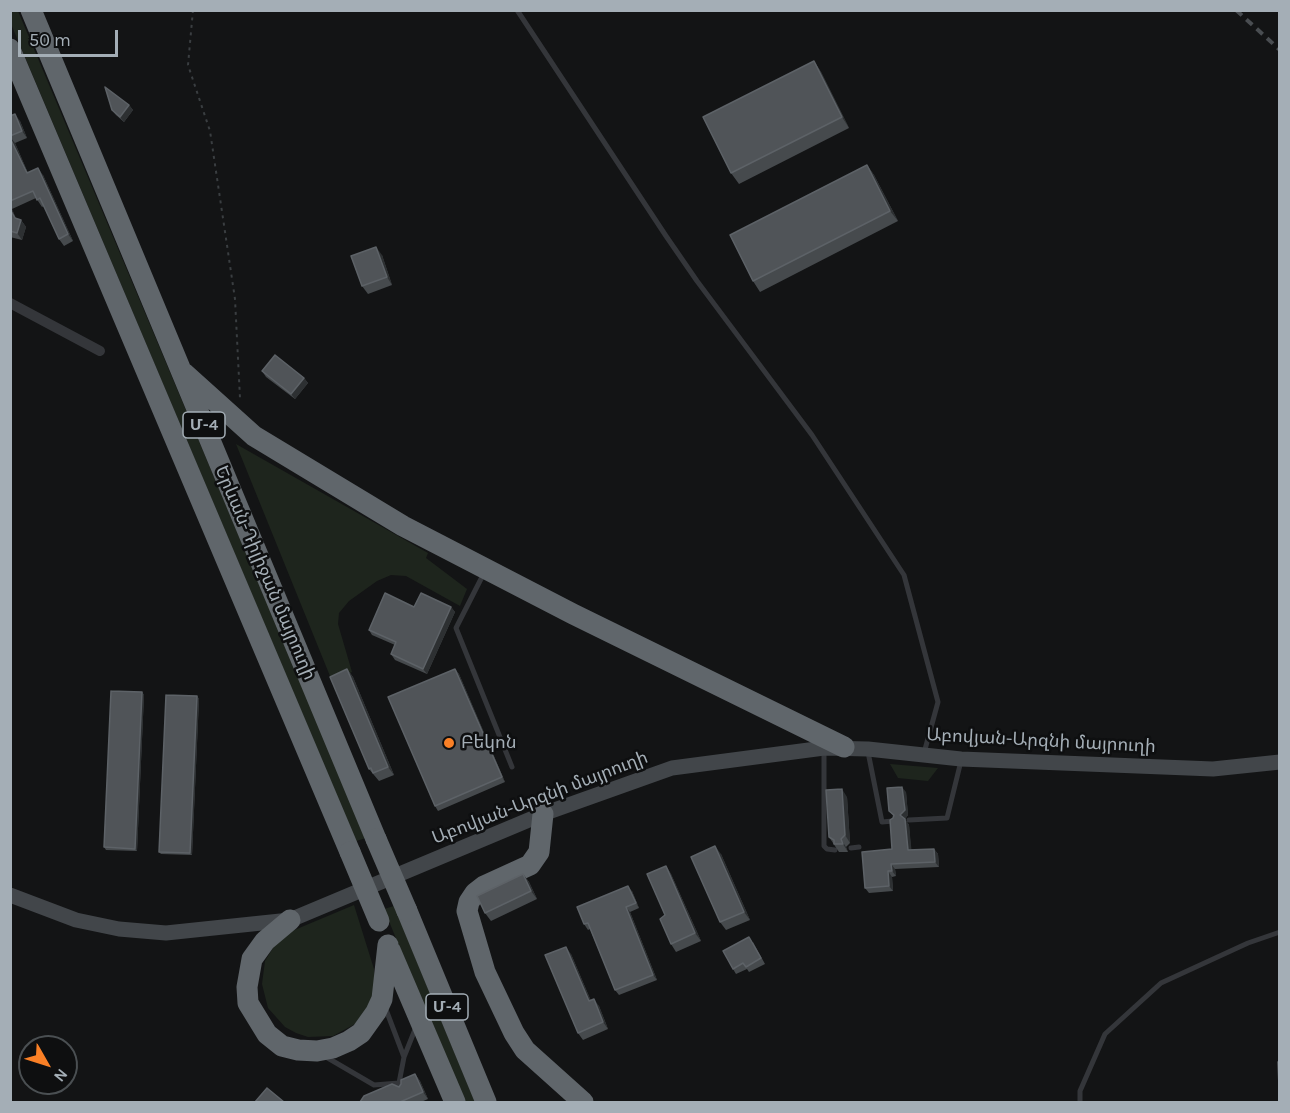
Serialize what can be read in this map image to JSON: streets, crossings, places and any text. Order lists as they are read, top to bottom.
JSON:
{
  "streets": {
    "highway": ["Մ-4", "Երևան-Դիլիջան մայրուղի"],
    "main road": ["Աբովյան-Արզնի մայրուղի"]
  },
  "places": ["Բեկոն"],
  "scale_bar": "50 m",
  "north": "bottom right"
}
